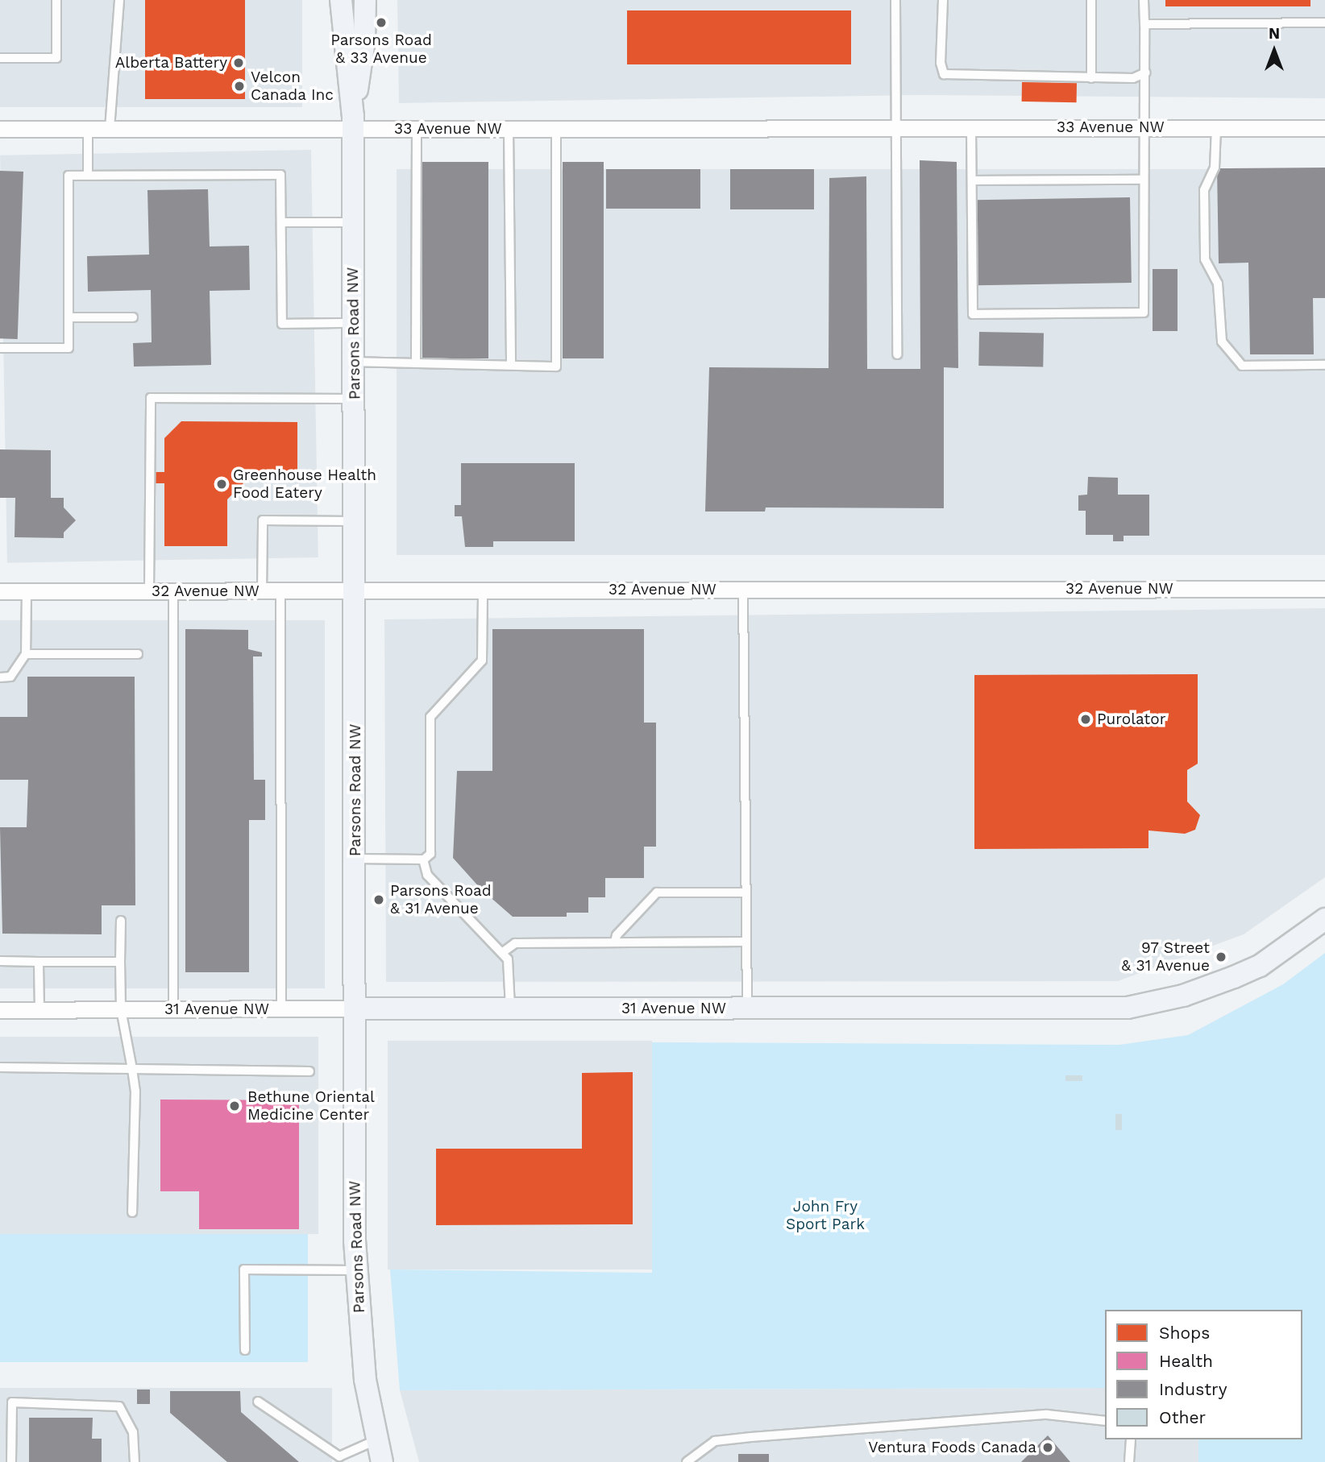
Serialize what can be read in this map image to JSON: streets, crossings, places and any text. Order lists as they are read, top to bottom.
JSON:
{
  "streets": {
    "main road": ["Parsons Road NW", "31 Avenue NW"],
    "street": ["33 Avenue NW", "32 Avenue NW"]
  },
  "crossings": [
    ["33 Avenue NW", "Parsons Road NW"],
    ["Parsons Road NW", "32 Avenue NW"],
    ["Parsons Road NW", "31 Avenue NW"]
  ],
  "parks": ["John Fry Sport Park"],
  "places": [
    "Parsons Road & 33 Avenue",
    "Alberta Battery",
    "Velcon Canada Inc",
    "Greenhouse Health Food Eatery",
    "Purolator",
    "Parsons Road & 31 Avenue",
    "97 Street & 31 Avenue",
    "Bethune Oriental Medicine Center",
    "Ventura Foods Canada"
  ],
  "legend": [
    "Shops",
    "Health",
    "Industry",
    "Other"
  ],
  "north": "top"
}
